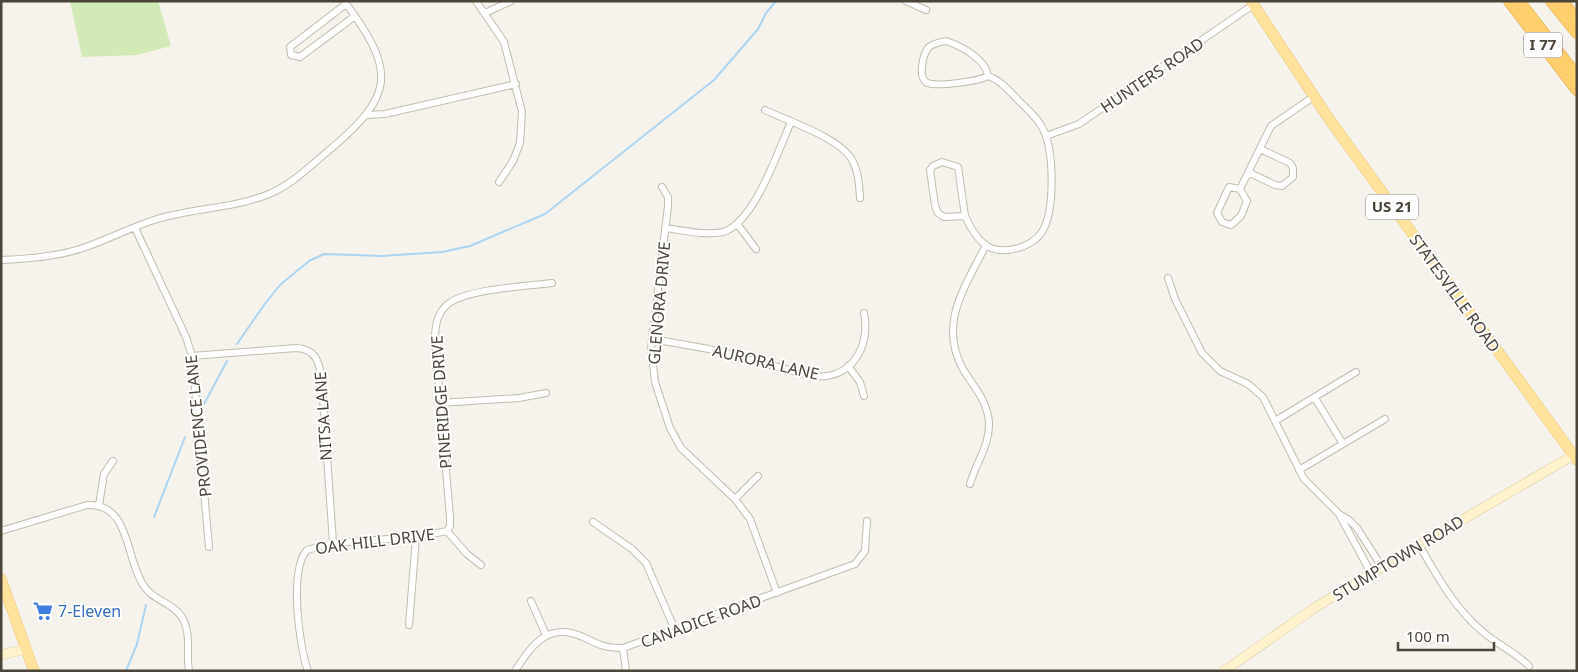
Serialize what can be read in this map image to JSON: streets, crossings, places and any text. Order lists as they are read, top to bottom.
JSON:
{
  "streets": {
    "highway": ["I 77"],
    "main road": ["US 21", "STATESVILLE ROAD"],
    "street": [
      "HUNTERS ROAD",
      "GLENORA DRIVE",
      "AURORA LANE",
      "PINERIDGE DRIVE",
      "NITSA LANE",
      "PROVIDENCE LANE",
      "OAK HILL DRIVE",
      "STUMPTOWN ROAD",
      "CANADICE ROAD"
    ]
  },
  "crossings": [
    ["HUNTERS ROAD", "STATESVILLE ROAD"],
    ["STATESVILLE ROAD", "STUMPTOWN ROAD"],
    ["GLENORA DRIVE", "AURORA LANE"],
    ["GLENORA DRIVE", "CANADICE ROAD"],
    ["PINERIDGE DRIVE", "OAK HILL DRIVE"],
    ["NITSA LANE", "PROVIDENCE LANE"],
    ["NITSA LANE", "OAK HILL DRIVE"]
  ],
  "places": {
    "supermarket": ["7-Eleven"]
  },
  "scale_bar": "100 m"
}
